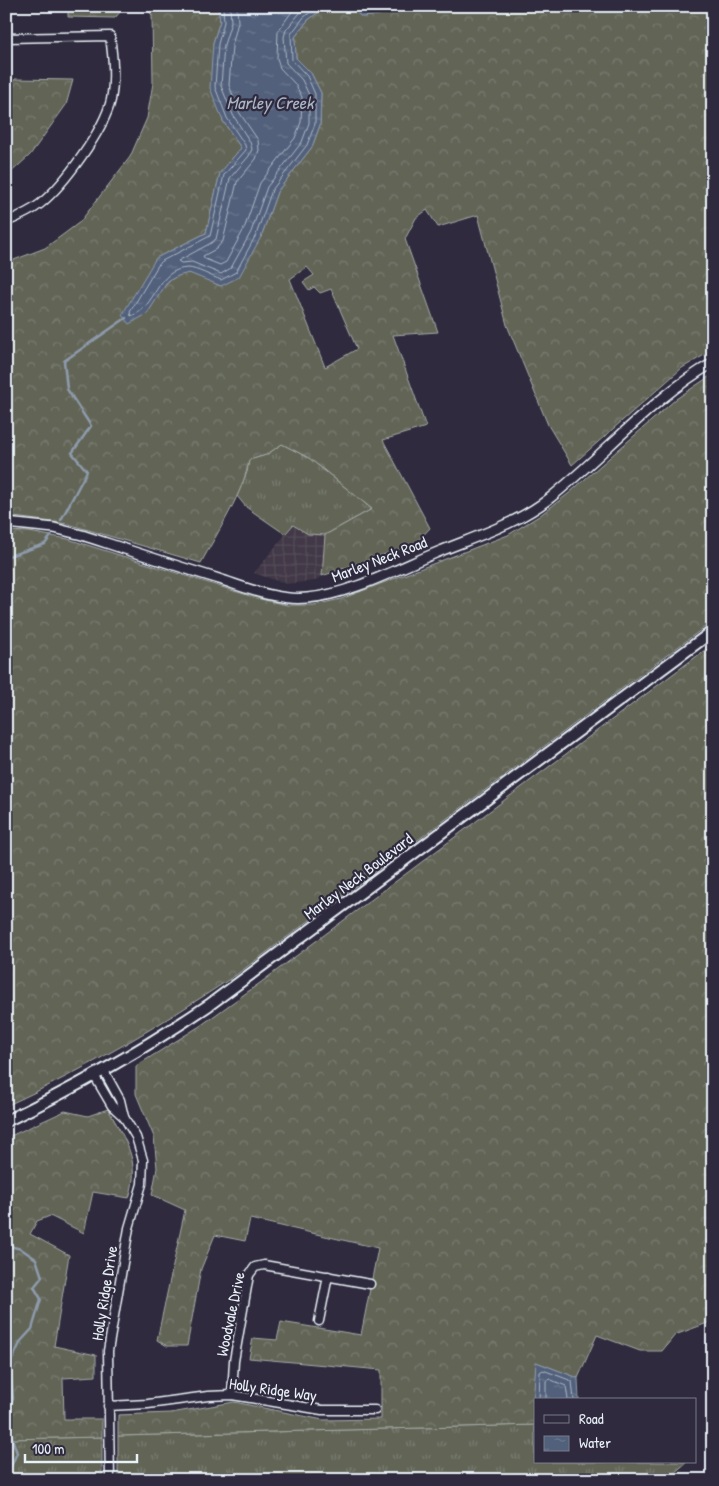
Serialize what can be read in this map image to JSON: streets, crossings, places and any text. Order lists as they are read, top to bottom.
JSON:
{
  "streets": {
    "main road": ["Marley Neck Boulevard"],
    "street": [
      "Marley Neck Road",
      "Holly Ridge Drive",
      "Woodvale Drive",
      "Holly Ridge Way"
    ]
  },
  "crossings": [
    ["Marley Neck Boulevard", "Holly Ridge Drive"],
    ["Holly Ridge Drive", "Holly Ridge Way"],
    ["Woodvale Drive", "Holly Ridge Way"]
  ],
  "water": ["Marley Creek"],
  "legend": ["Road", "Water"],
  "scale_bar": "100 m"
}
